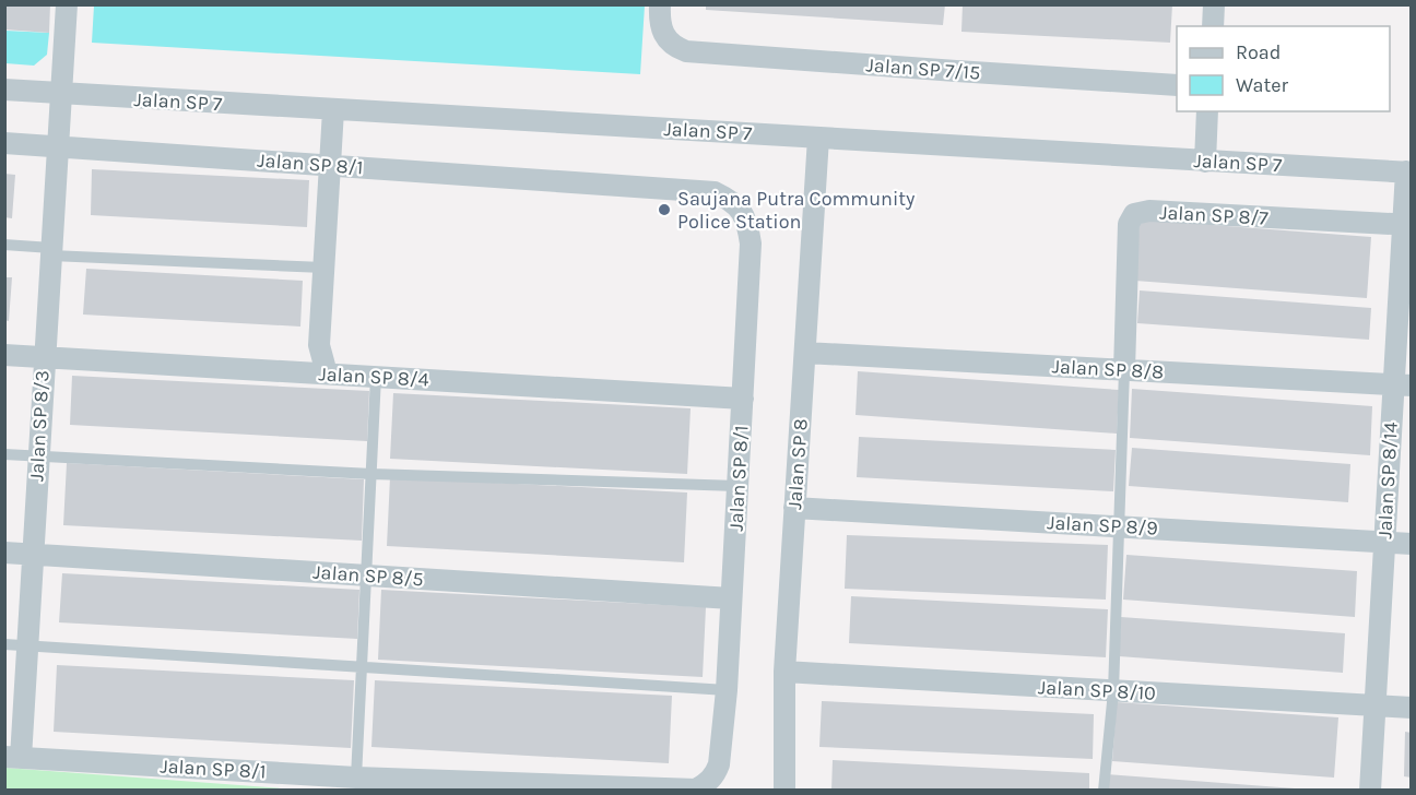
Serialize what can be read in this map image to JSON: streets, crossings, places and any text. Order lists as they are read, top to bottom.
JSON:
{
  "streets": {
    "street": [
      "Jalan SP 7/15",
      "Jalan SP 7",
      "Jalan SP 8/1",
      "Jalan SP 8/7",
      "Jalan SP 8/8",
      "Jalan SP 8/4",
      "Jalan SP 8/3",
      "Jalan SP 8",
      "Jalan SP 8/14",
      "Jalan SP 8/9",
      "Jalan SP 8/5",
      "Jalan SP 8/10"
    ]
  },
  "crossings": [
    ["Jalan SP 7", "Jalan SP 8/3"],
    ["Jalan SP 7", "Jalan SP 8"],
    ["Jalan SP 7", "Jalan SP 8/14"],
    ["Jalan SP 8/1", "Jalan SP 8/4"],
    ["Jalan SP 8/1", "Jalan SP 8/3"],
    ["Jalan SP 8/1", "Jalan SP 8/5"],
    ["Jalan SP 8/7", "Jalan SP 8/8"],
    ["Jalan SP 8/7", "Jalan SP 8/14"],
    ["Jalan SP 8/8", "Jalan SP 8"],
    ["Jalan SP 8/8", "Jalan SP 8/14"],
    ["Jalan SP 8/4", "Jalan SP 8/3"],
    ["Jalan SP 8/3", "Jalan SP 8/5"],
    ["Jalan SP 8", "Jalan SP 8/9"],
    ["Jalan SP 8", "Jalan SP 8/10"],
    ["Jalan SP 8/14", "Jalan SP 8/9"],
    ["Jalan SP 8/14", "Jalan SP 8/10"]
  ],
  "places": ["Saujana Putra Community Police Station"],
  "legend": ["Road", "Water"]
}
